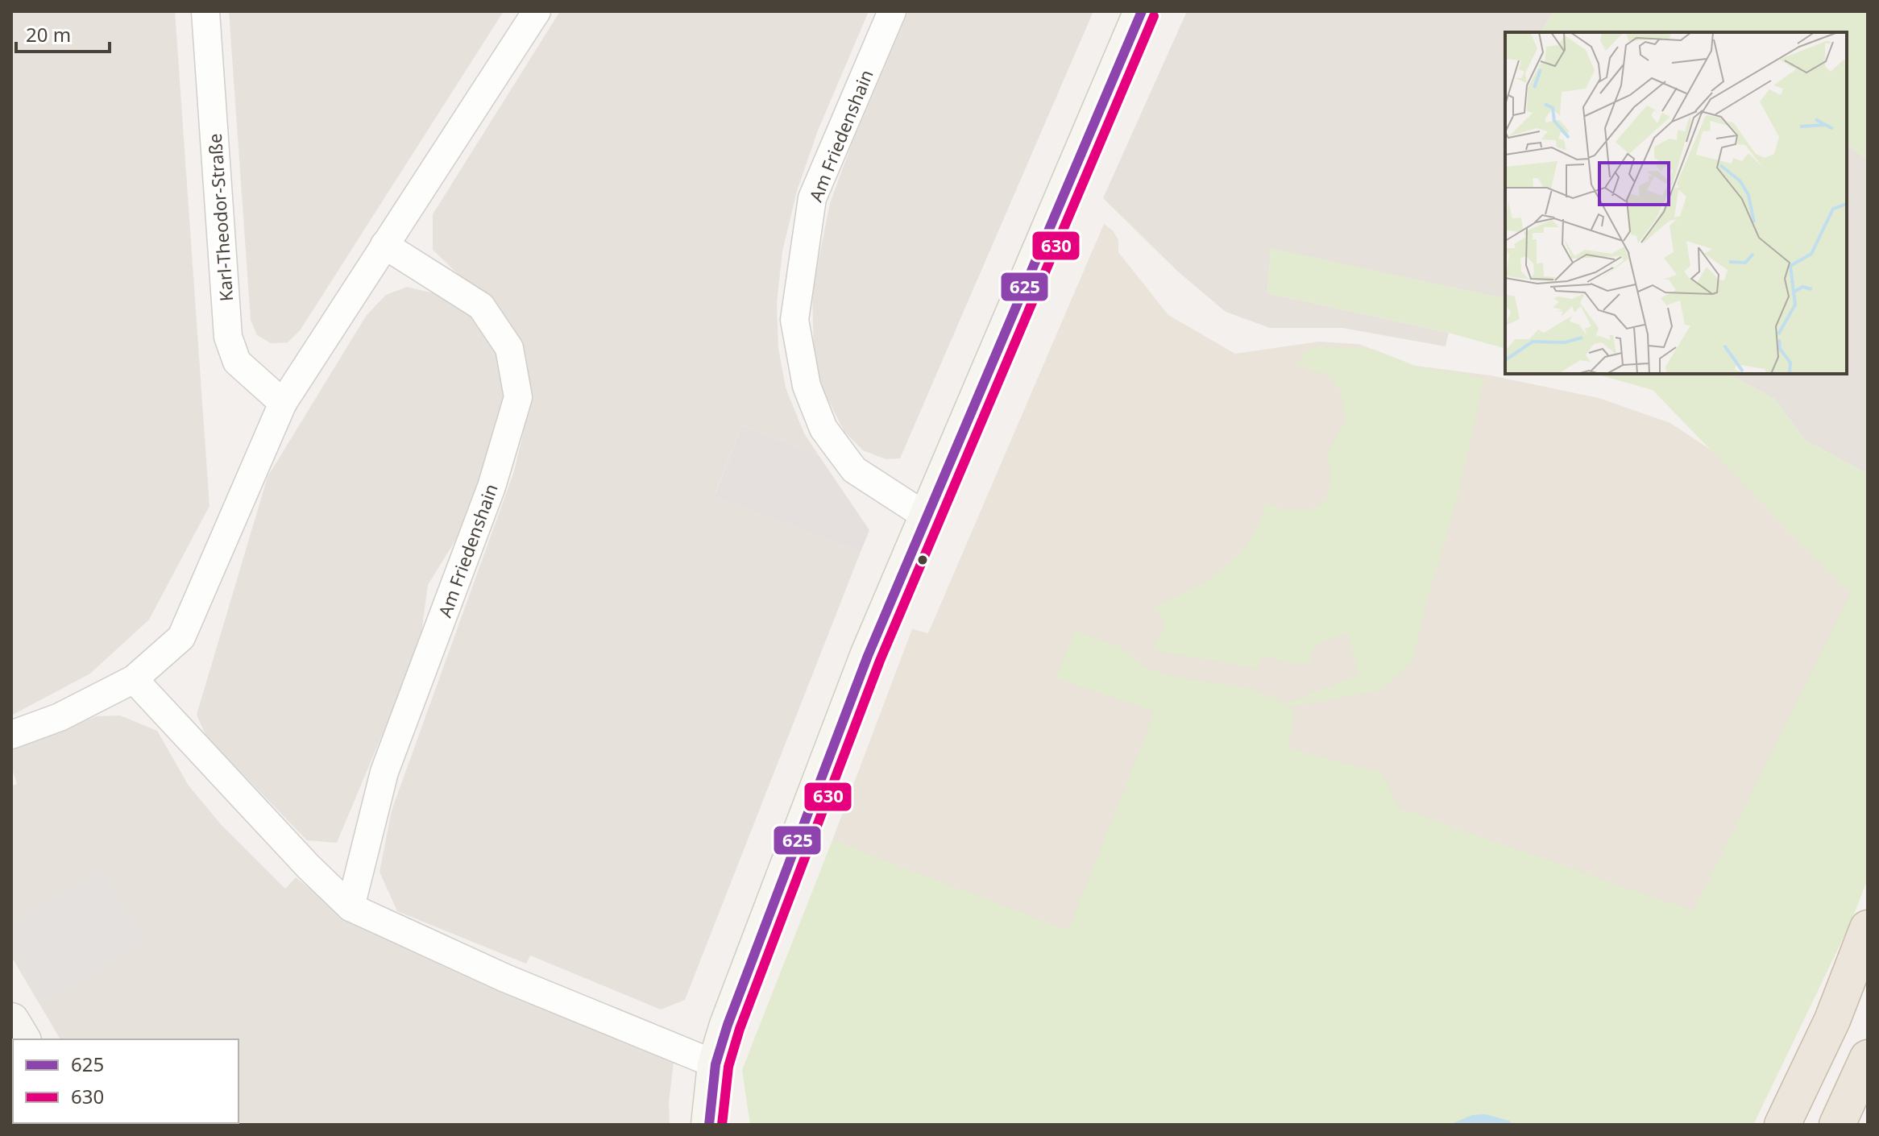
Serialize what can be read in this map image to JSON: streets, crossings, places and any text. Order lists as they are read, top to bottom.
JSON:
{
  "streets": {
    "street": ["Am Friedenshain", "Karl-Theodor-Straße"]
  },
  "lines": ["transit line 625", "transit line 630"],
  "legend": ["625", "630"],
  "scale_bar": "20 m"
}
